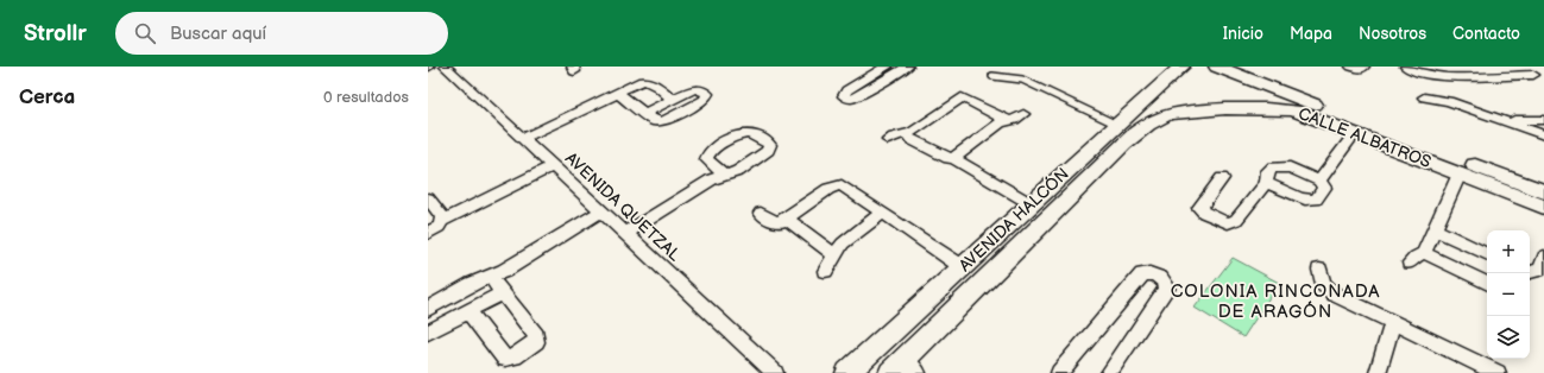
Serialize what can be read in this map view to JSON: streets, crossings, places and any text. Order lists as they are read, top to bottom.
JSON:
{
  "streets": {
    "street": ["CALLE ALBATROS", "AVENIDA QUETZAL", "AVENIDA HALCÓN"]
  },
  "crossings": [
    ["CALLE ALBATROS", "AVENIDA HALCÓN"]
  ],
  "districts": ["COLONIA RINCONADA DE ARAGÓN"],
  "page": {
    "header": "Strollr",
    "search": "Buscar aquí",
    "nav": [
      "Inicio",
      "Mapa",
      "Nosotros",
      "Contacto"
    ],
    "heading": ["Cerca", "0 resultados"],
    "map_buttons": ["+", "−"]
  }
}
